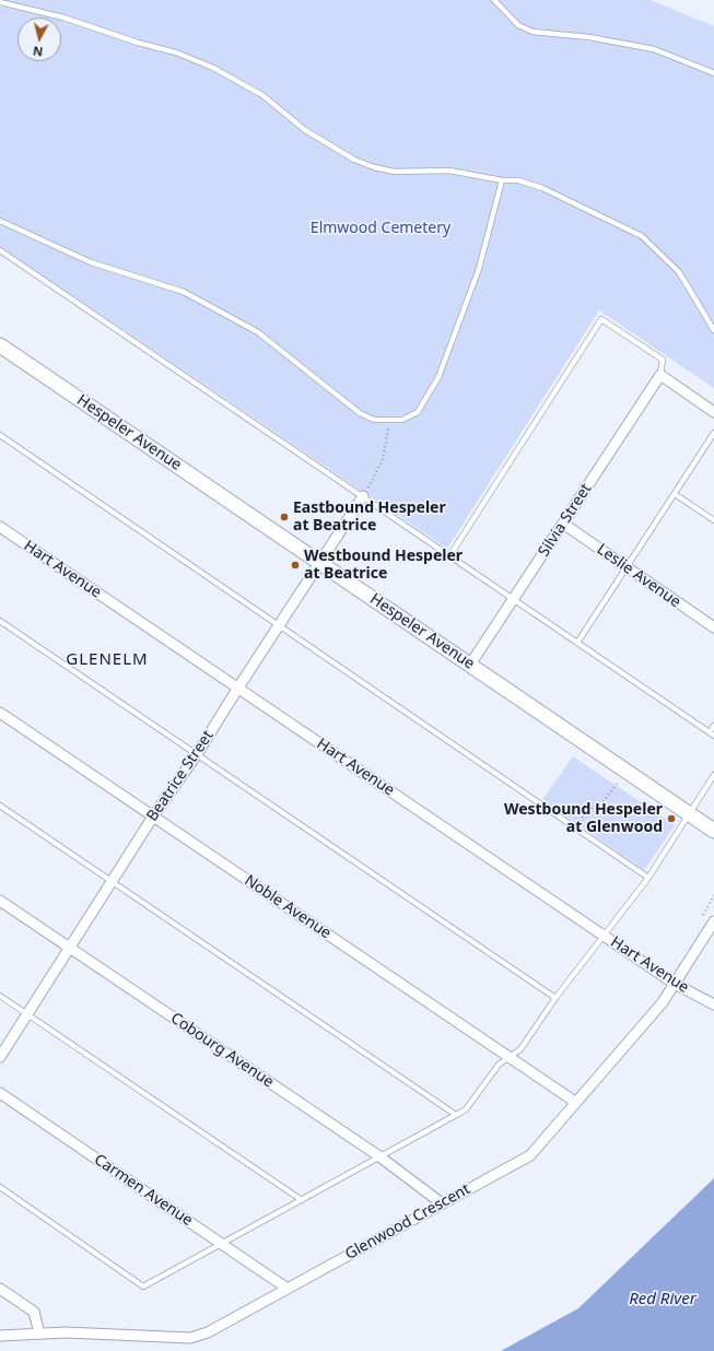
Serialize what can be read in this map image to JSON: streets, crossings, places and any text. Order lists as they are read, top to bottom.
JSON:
{
  "streets": {
    "main road": ["Hespeler Avenue"],
    "street": [
      "Silvia Street",
      "Hart Avenue",
      "Leslie Avenue",
      "Beatrice Street",
      "Noble Avenue",
      "Cobourg Avenue",
      "Carmen Avenue",
      "Glenwood Crescent"
    ]
  },
  "crossings": [
    ["Hespeler Avenue", "Silvia Street"],
    ["Hespeler Avenue", "Beatrice Street"],
    ["Silvia Street", "Leslie Avenue"],
    ["Hart Avenue", "Beatrice Street"],
    ["Hart Avenue", "Glenwood Crescent"],
    ["Beatrice Street", "Noble Avenue"],
    ["Beatrice Street", "Cobourg Avenue"],
    ["Noble Avenue", "Glenwood Crescent"],
    ["Cobourg Avenue", "Glenwood Crescent"],
    ["Carmen Avenue", "Glenwood Crescent"]
  ],
  "districts": ["GLENELM"],
  "water": ["Red River"],
  "parks": ["Elmwood Cemetery"],
  "places": ["Eastbound Hespeler at Beatrice", "Westbound Hespeler at Beatrice", "Westbound Hespeler at Glenwood"],
  "north": "bottom"
}
